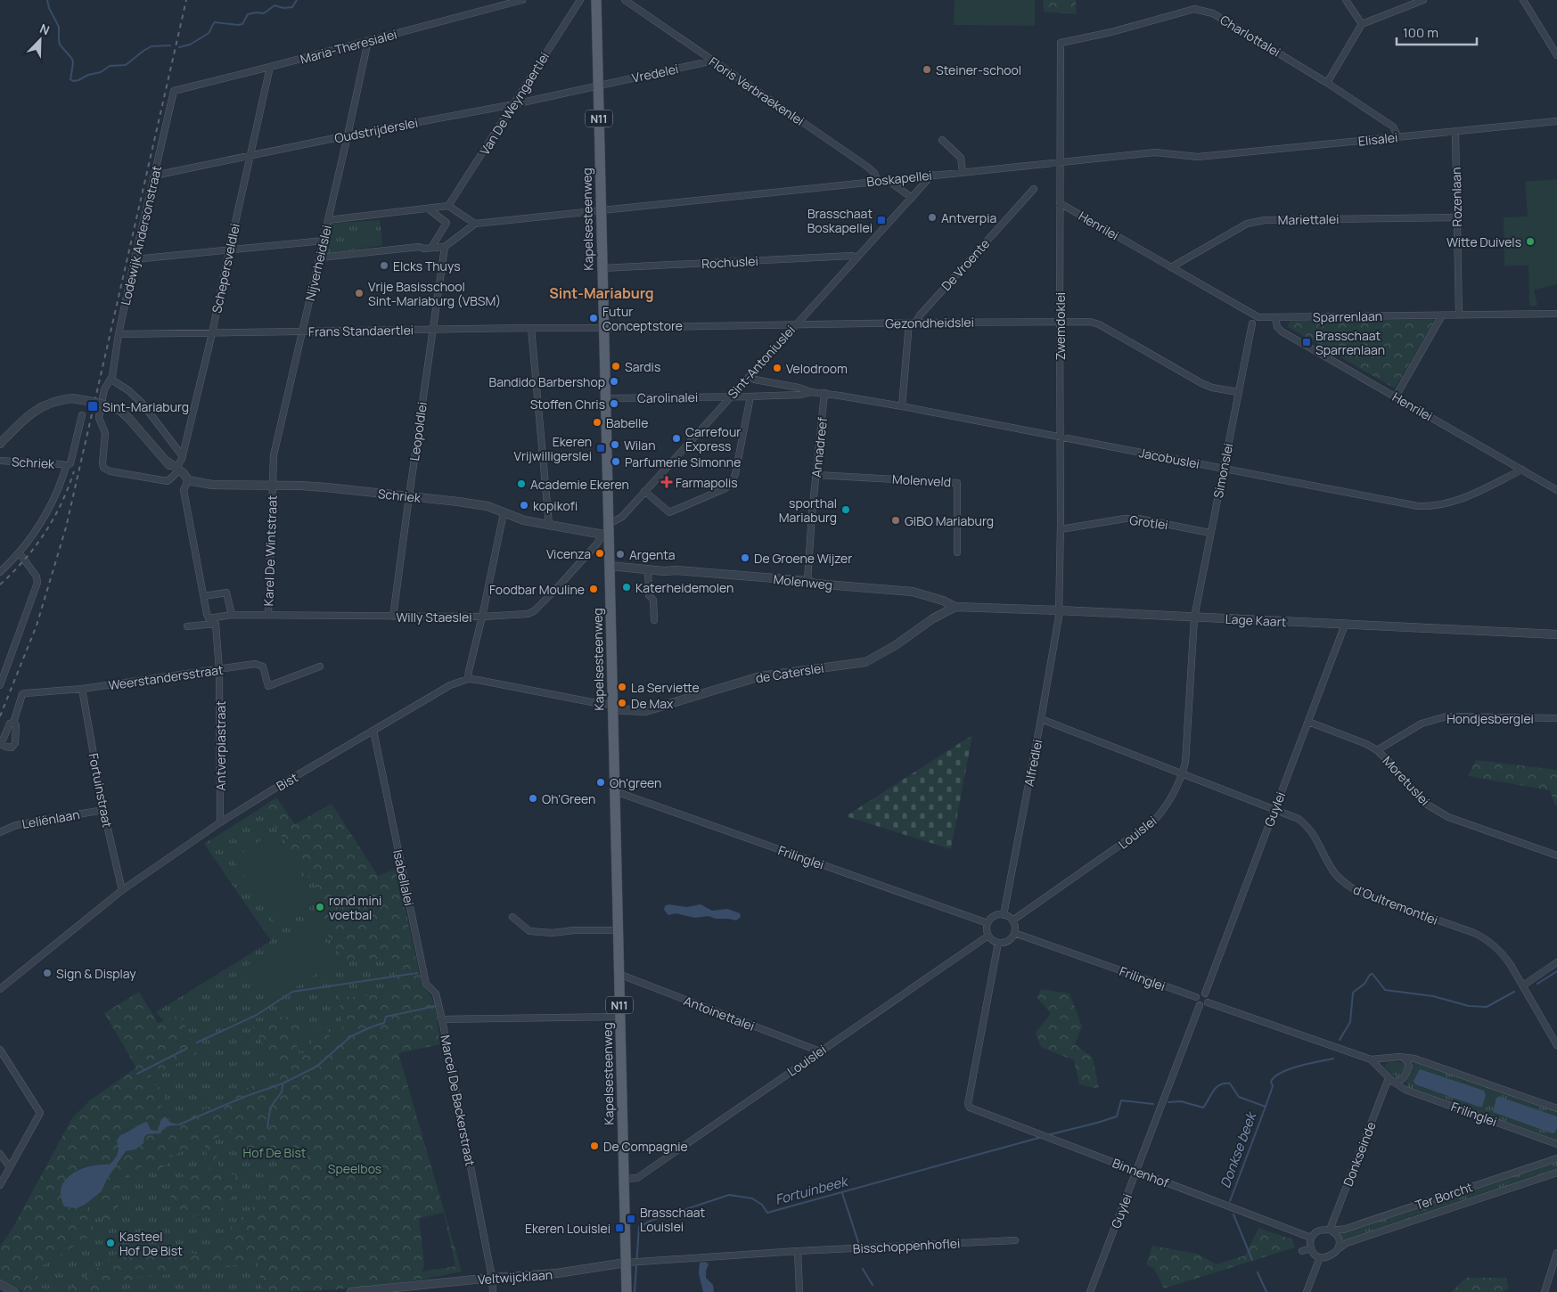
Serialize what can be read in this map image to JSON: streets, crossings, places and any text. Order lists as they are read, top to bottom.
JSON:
{
  "streets": {
    "main road": ["N11", "Kapelsesteenweg"],
    "street": [
      "Charlottalei",
      "Maria-Theresialei",
      "Vredelei",
      "Floris Verbraekenlei",
      "Van De Weyngaertlei",
      "Oudstrijderslei",
      "Elisalei",
      "Boskapellei",
      "Rozenlaan",
      "Mariettalei",
      "Henrilei",
      "Lodewijk Andersonstraat",
      "Rochuslei",
      "Nijverheidslei",
      "De Vroente",
      "Schepersveldlei",
      "Sparrenlaan",
      "Gezondheidslei",
      "Zwemdoklei",
      "Frans Standaertlei",
      "Sint-Antoniuslei",
      "Carolinalei",
      "Leopoldlei",
      "Annadreef",
      "Jacobuslei",
      "Schriek",
      "Simonslei",
      "Molenveld",
      "Grotlei",
      "Karel De Wintstraat",
      "Molenweg",
      "Willy Staeslei",
      "Lage Kaart",
      "de Caterslei",
      "Weerstandersstraat",
      "Hondjesberglei",
      "Antverpiastraat",
      "Alfredlei",
      "Moretuslei",
      "Bist",
      "Fortuinstraat",
      "Guylei",
      "Leliënlaan",
      "Louislei",
      "Frilinglei",
      "Isabellalei",
      "d'Oultremontlei",
      "Antoinettalei",
      "Marcel De Backerstraat",
      "Donkseinde",
      "Binnenhof",
      "Ter Borcht",
      "Bisschoppenhoflei",
      "Veltwijcklaan"
    ]
  },
  "crossings": [
    ["Charlottalei", "Elisalei"],
    ["Charlottalei", "Zwemdoklei"],
    ["Maria-Theresialei", "Lodewijk Andersonstraat"],
    ["Maria-Theresialei", "Nijverheidslei"],
    ["Maria-Theresialei", "Schepersveldlei"],
    ["Vredelei", "Floris Verbraekenlei"],
    ["Vredelei", "Oudstrijderslei"],
    ["Vredelei", "Kapelsesteenweg"],
    ["Floris Verbraekenlei", "Boskapellei"],
    ["Van De Weyngaertlei", "Oudstrijderslei"],
    ["Oudstrijderslei", "Kapelsesteenweg"],
    ["Oudstrijderslei", "Lodewijk Andersonstraat"],
    ["Oudstrijderslei", "Nijverheidslei"],
    ["Oudstrijderslei", "Schepersveldlei"],
    ["Elisalei", "Boskapellei"],
    ["Elisalei", "Rozenlaan"],
    ["Boskapellei", "Kapelsesteenweg"],
    ["Boskapellei", "Zwemdoklei"],
    ["Boskapellei", "Sint-Antoniuslei"],
    ["Rozenlaan", "Mariettalei"],
    ["Rozenlaan", "Sparrenlaan"],
    ["Kapelsesteenweg", "Rochuslei"],
    ["Kapelsesteenweg", "Gezondheidslei"],
    ["Kapelsesteenweg", "Frans Standaertlei"],
    ["Kapelsesteenweg", "Sint-Antoniuslei"],
    ["Kapelsesteenweg", "Carolinalei"],
    ["Kapelsesteenweg", "Schriek"],
    ["Kapelsesteenweg", "Molenweg"],
    ["Kapelsesteenweg", "Willy Staeslei"],
    ["Kapelsesteenweg", "de Caterslei"],
    ["Kapelsesteenweg", "Bist"],
    ["Kapelsesteenweg", "Louislei"],
    ["Kapelsesteenweg", "Frilinglei"],
    ["Kapelsesteenweg", "Antoinettalei"],
    ["Kapelsesteenweg", "Marcel De Backerstraat"],
    ["Kapelsesteenweg", "Bisschoppenhoflei"],
    ["Kapelsesteenweg", "Veltwijcklaan"],
    ["Mariettalei", "Henrilei"],
    ["Henrilei", "Sparrenlaan"],
    ["Henrilei", "Zwemdoklei"],
    ["Henrilei", "Jacobuslei"],
    ["Lodewijk Andersonstraat", "Schepersveldlei"],
    ["Lodewijk Andersonstraat", "Frans Standaertlei"],
    ["Lodewijk Andersonstraat", "Schriek"],
    ["Rochuslei", "Sint-Antoniuslei"],
    ["Nijverheidslei", "Frans Standaertlei"],
    ["Nijverheidslei", "Schriek"],
    ["Nijverheidslei", "Karel De Wintstraat"],
    ["De Vroente", "Gezondheidslei"],
    ["Schepersveldlei", "Frans Standaertlei"],
    ["Schepersveldlei", "Schriek"],
    ["Gezondheidslei", "Zwemdoklei"],
    ["Gezondheidslei", "Frans Standaertlei"],
    ["Gezondheidslei", "Sint-Antoniuslei"],
    ["Gezondheidslei", "Simonslei"],
    ["Zwemdoklei", "Jacobuslei"],
    ["Zwemdoklei", "Grotlei"],
    ["Zwemdoklei", "Lage Kaart"],
    ["Zwemdoklei", "Alfredlei"],
    ["Frans Standaertlei", "Leopoldlei"],
    ["Sint-Antoniuslei", "Carolinalei"],
    ["Sint-Antoniuslei", "Jacobuslei"],
    ["Carolinalei", "Jacobuslei"],
    ["Leopoldlei", "Schriek"],
    ["Leopoldlei", "Willy Staeslei"],
    ["Annadreef", "Jacobuslei"],
    ["Annadreef", "Molenveld"],
    ["Annadreef", "Molenweg"],
    ["Jacobuslei", "Simonslei"],
    ["Schriek", "Karel De Wintstraat"],
    ["Schriek", "Willy Staeslei"],
    ["Simonslei", "Grotlei"],
    ["Simonslei", "Lage Kaart"],
    ["Simonslei", "Louislei"],
    ["Karel De Wintstraat", "Willy Staeslei"],
    ["Molenweg", "Lage Kaart"],
    ["Molenweg", "de Caterslei"],
    ["Lage Kaart", "de Caterslei"],
    ["Lage Kaart", "Alfredlei"],
    ["Lage Kaart", "Guylei"],
    ["Lage Kaart", "Louislei"],
    ["de Caterslei", "Bist"],
    ["Weerstandersstraat", "Antverpiastraat"],
    ["Weerstandersstraat", "Fortuinstraat"],
    ["Hondjesberglei", "Moretuslei"],
    ["Antverpiastraat", "Bist"],
    ["Alfredlei", "Louislei"],
    ["Alfredlei", "Frilinglei"],
    ["Alfredlei", "d'Oultremontlei"],
    ["Alfredlei", "Binnenhof"],
    ["Moretuslei", "Guylei"],
    ["Bist", "Fortuinstraat"],
    ["Bist", "Isabellalei"],
    ["Fortuinstraat", "Leliënlaan"],
    ["Guylei", "Frilinglei"],
    ["Guylei", "d'Oultremontlei"],
    ["Guylei", "Binnenhof"],
    ["Louislei", "Frilinglei"],
    ["Louislei", "d'Oultremontlei"],
    ["Louislei", "Antoinettalei"],
    ["Louislei", "Binnenhof"],
    ["Frilinglei", "Donkseinde"],
    ["Frilinglei", "Binnenhof"],
    ["Isabellalei", "Marcel De Backerstraat"],
    ["Marcel De Backerstraat", "Veltwijcklaan"],
    ["Donkseinde", "Binnenhof"],
    ["Donkseinde", "Ter Borcht"],
    ["Binnenhof", "Ter Borcht"],
    ["Bisschoppenhoflei", "Veltwijcklaan"]
  ],
  "districts": ["Sint-Mariaburg"],
  "water": ["Donkse beek", "Fortuinbeek"],
  "parks": ["Hof De Bist", "Speelbos"],
  "places": {
    "other": [
      "Steiner-school",
      "Antverpia",
      "Witte Duivels",
      "Elcks Thuys",
      "Vrije Basisschool Sint-Mariaburg (VBSM)",
      "Futur Conceptstore",
      "Sardis",
      "Velodroom",
      "Bandido Barbershop",
      "Stoffen Chris",
      "Babelle",
      "Carrefour Express",
      "Wilan",
      "Parfumerie Simonne",
      "Academie Ekeren",
      "kopikofi",
      "sporthal Mariaburg",
      "GIBO Mariaburg",
      "Vicenza",
      "Argenta",
      "De Groene Wijzer",
      "Katerheidemolen",
      "Foodbar Mouline",
      "La Serviette",
      "De Max",
      "Oh'green",
      "Oh'Green",
      "rond mini voetbal",
      "Sign & Display",
      "De Compagnie",
      "Kasteel Hof De Bist"
    ],
    "transit": [
      "Brasschaat Boskapellei",
      "Brasschaat Sparrenlaan",
      "Sint-Mariaburg",
      "Ekeren Vrijwilligerslei",
      "Brasschaat Louislei",
      "Ekeren Louislei"
    ],
    "health": ["Farmapolis"]
  },
  "scale_bar": "100 m",
  "north": "top right"
}
